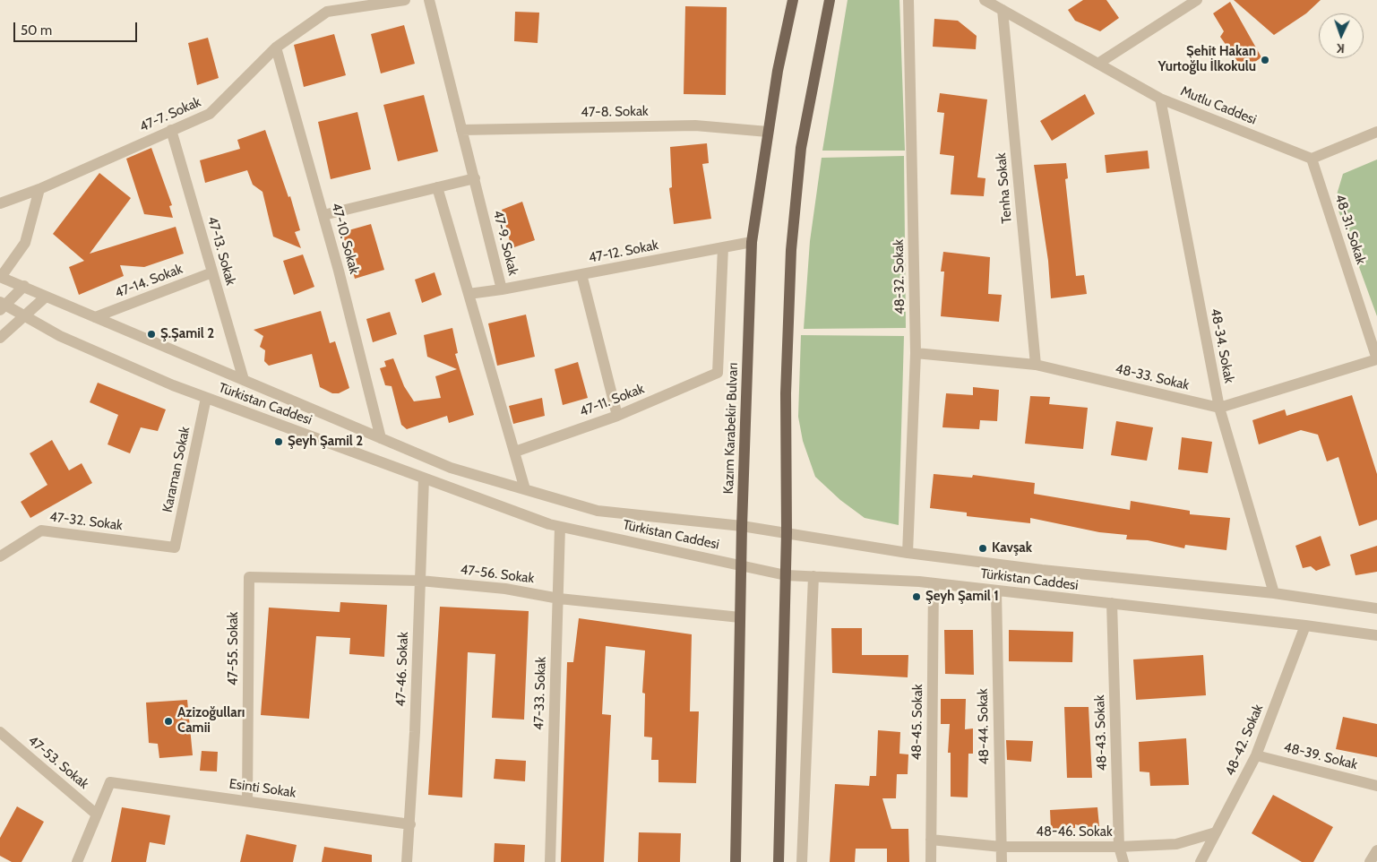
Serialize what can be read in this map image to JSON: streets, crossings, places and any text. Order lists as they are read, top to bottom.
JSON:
{
  "streets": {
    "main road": ["Kazım Karabekir Bulvarı"],
    "street": [
      "Mutlu Caddesi",
      "47-8. Sokak",
      "47-7. Sokak",
      "Tenha Sokak",
      "48-31. Sokak",
      "47-10. Sokak",
      "47-9. Sokak",
      "47-13. Sokak",
      "47-12. Sokak",
      "48-32. Sokak",
      "47-14. Sokak",
      "48-34. Sokak",
      "48-33. Sokak",
      "47-11. Sokak",
      "Türkistan Caddesi",
      "Karaman Sokak",
      "47-32. Sokak",
      "47-56. Sokak",
      "47-55. Sokak",
      "47-46. Sokak",
      "47-33. Sokak",
      "48-45. Sokak",
      "48-44. Sokak",
      "48-43. Sokak",
      "48-42. Sokak",
      "48-39. Sokak",
      "47-53. Sokak",
      "Esinti Sokak",
      "48-46. Sokak"
    ]
  },
  "crossings": [
    ["Mutlu Caddesi", "Tenha Sokak"],
    ["Mutlu Caddesi", "48-31. Sokak"],
    ["Mutlu Caddesi", "48-34. Sokak"],
    ["47-8. Sokak", "47-9. Sokak"],
    ["47-8. Sokak", "Kazım Karabekir Bulvarı"],
    ["47-7. Sokak", "47-10. Sokak"],
    ["47-7. Sokak", "47-13. Sokak"],
    ["Tenha Sokak", "48-33. Sokak"],
    ["47-10. Sokak", "Türkistan Caddesi"],
    ["47-9. Sokak", "47-12. Sokak"],
    ["47-13. Sokak", "47-14. Sokak"],
    ["47-13. Sokak", "Türkistan Caddesi"],
    ["47-12. Sokak", "47-11. Sokak"],
    ["47-12. Sokak", "Kazım Karabekir Bulvarı"],
    ["48-32. Sokak", "48-33. Sokak"],
    ["48-32. Sokak", "Türkistan Caddesi"],
    ["47-14. Sokak", "Türkistan Caddesi"],
    ["48-34. Sokak", "48-33. Sokak"],
    ["48-34. Sokak", "Türkistan Caddesi"],
    ["Türkistan Caddesi", "Kazım Karabekir Bulvarı"],
    ["Türkistan Caddesi", "Karaman Sokak"],
    ["Türkistan Caddesi", "47-46. Sokak"],
    ["Türkistan Caddesi", "47-33. Sokak"],
    ["Türkistan Caddesi", "48-45. Sokak"],
    ["Türkistan Caddesi", "48-44. Sokak"],
    ["Türkistan Caddesi", "48-43. Sokak"],
    ["Türkistan Caddesi", "48-42. Sokak"],
    ["Kazım Karabekir Bulvarı", "47-56. Sokak"],
    ["Karaman Sokak", "47-32. Sokak"],
    ["47-56. Sokak", "47-55. Sokak"],
    ["47-56. Sokak", "47-46. Sokak"],
    ["47-56. Sokak", "47-33. Sokak"],
    ["47-55. Sokak", "Esinti Sokak"],
    ["47-46. Sokak", "Esinti Sokak"],
    ["48-45. Sokak", "48-46. Sokak"],
    ["48-44. Sokak", "48-46. Sokak"],
    ["48-43. Sokak", "48-46. Sokak"],
    ["48-42. Sokak", "48-39. Sokak"],
    ["48-42. Sokak", "48-46. Sokak"],
    ["47-53. Sokak", "Esinti Sokak"]
  ],
  "places": [
    "Şehit Hakan Yurtoğlu İlkokulu",
    "Ş.Şamil 2",
    "Şeyh Şamil 2",
    "Kavşak",
    "Şeyh Şamil 1",
    "Azizoğulları Camii"
  ],
  "scale_bar": "50 m",
  "north": "bottom"
}
